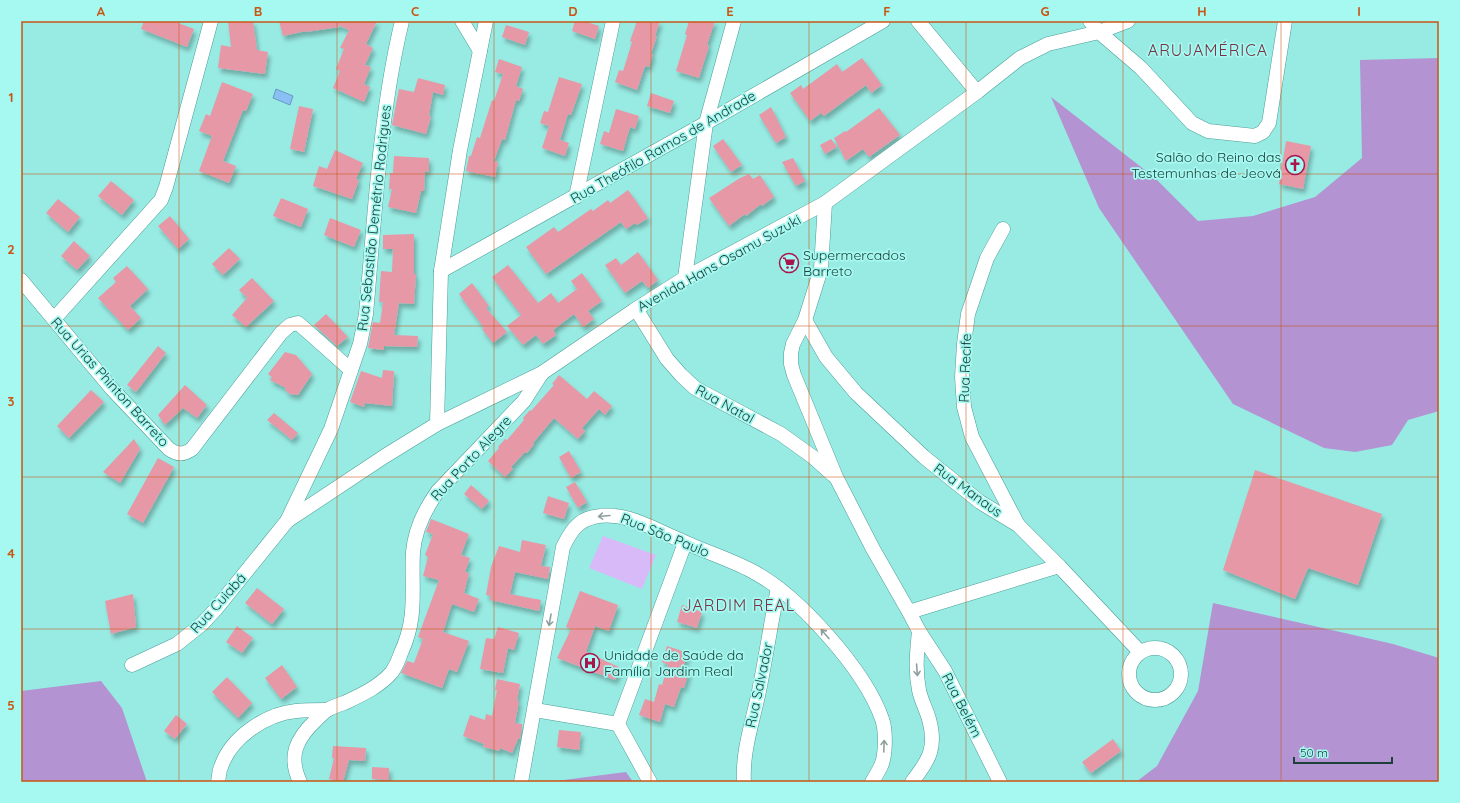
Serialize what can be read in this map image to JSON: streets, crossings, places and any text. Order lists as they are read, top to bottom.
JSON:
{
  "streets": {
    "street": [
      "Rua Theófilo Ramos de Andrade",
      "Rua Sebastião Demétrio Rodrigues",
      "Avenida Hans Osamu Suzuki",
      "Rua Recife",
      "Rua Urias Phinton Barreto",
      "Rua Natal",
      "Rua Porto Alegre",
      "Rua Manaus",
      "Rua São Paulo",
      "Rua Cuiabá",
      "Rua Salvador",
      "Rua Belém"
    ]
  },
  "crossings": [
    ["Rua Sebastião Demétrio Rodrigues", "Avenida Hans Osamu Suzuki"],
    ["Rua Sebastião Demétrio Rodrigues", "Rua Urias Phinton Barreto"],
    ["Rua Sebastião Demétrio Rodrigues", "Rua Cuiabá"],
    ["Avenida Hans Osamu Suzuki", "Rua Natal"],
    ["Avenida Hans Osamu Suzuki", "Rua Porto Alegre"],
    ["Avenida Hans Osamu Suzuki", "Rua Cuiabá"],
    ["Rua Recife", "Rua Manaus"],
    ["Rua São Paulo", "Rua Salvador"]
  ],
  "districts": ["ARUJAMÉRICA", "JARDIM REAL"],
  "places": {
    "church": ["Salão do Reino das Testemunhas de Jeová"],
    "supermarket": ["Supermercados Barreto"],
    "hospital": ["Unidade de Saúde da Família Jardim Real"]
  },
  "scale_bar": "50 m",
  "grid": {
    "columns": [
      "A",
      "B",
      "C",
      "D",
      "E",
      "F",
      "G",
      "H",
      "I"
    ],
    "rows": [
      "1",
      "2",
      "3",
      "4",
      "5"
    ]
  }
}
